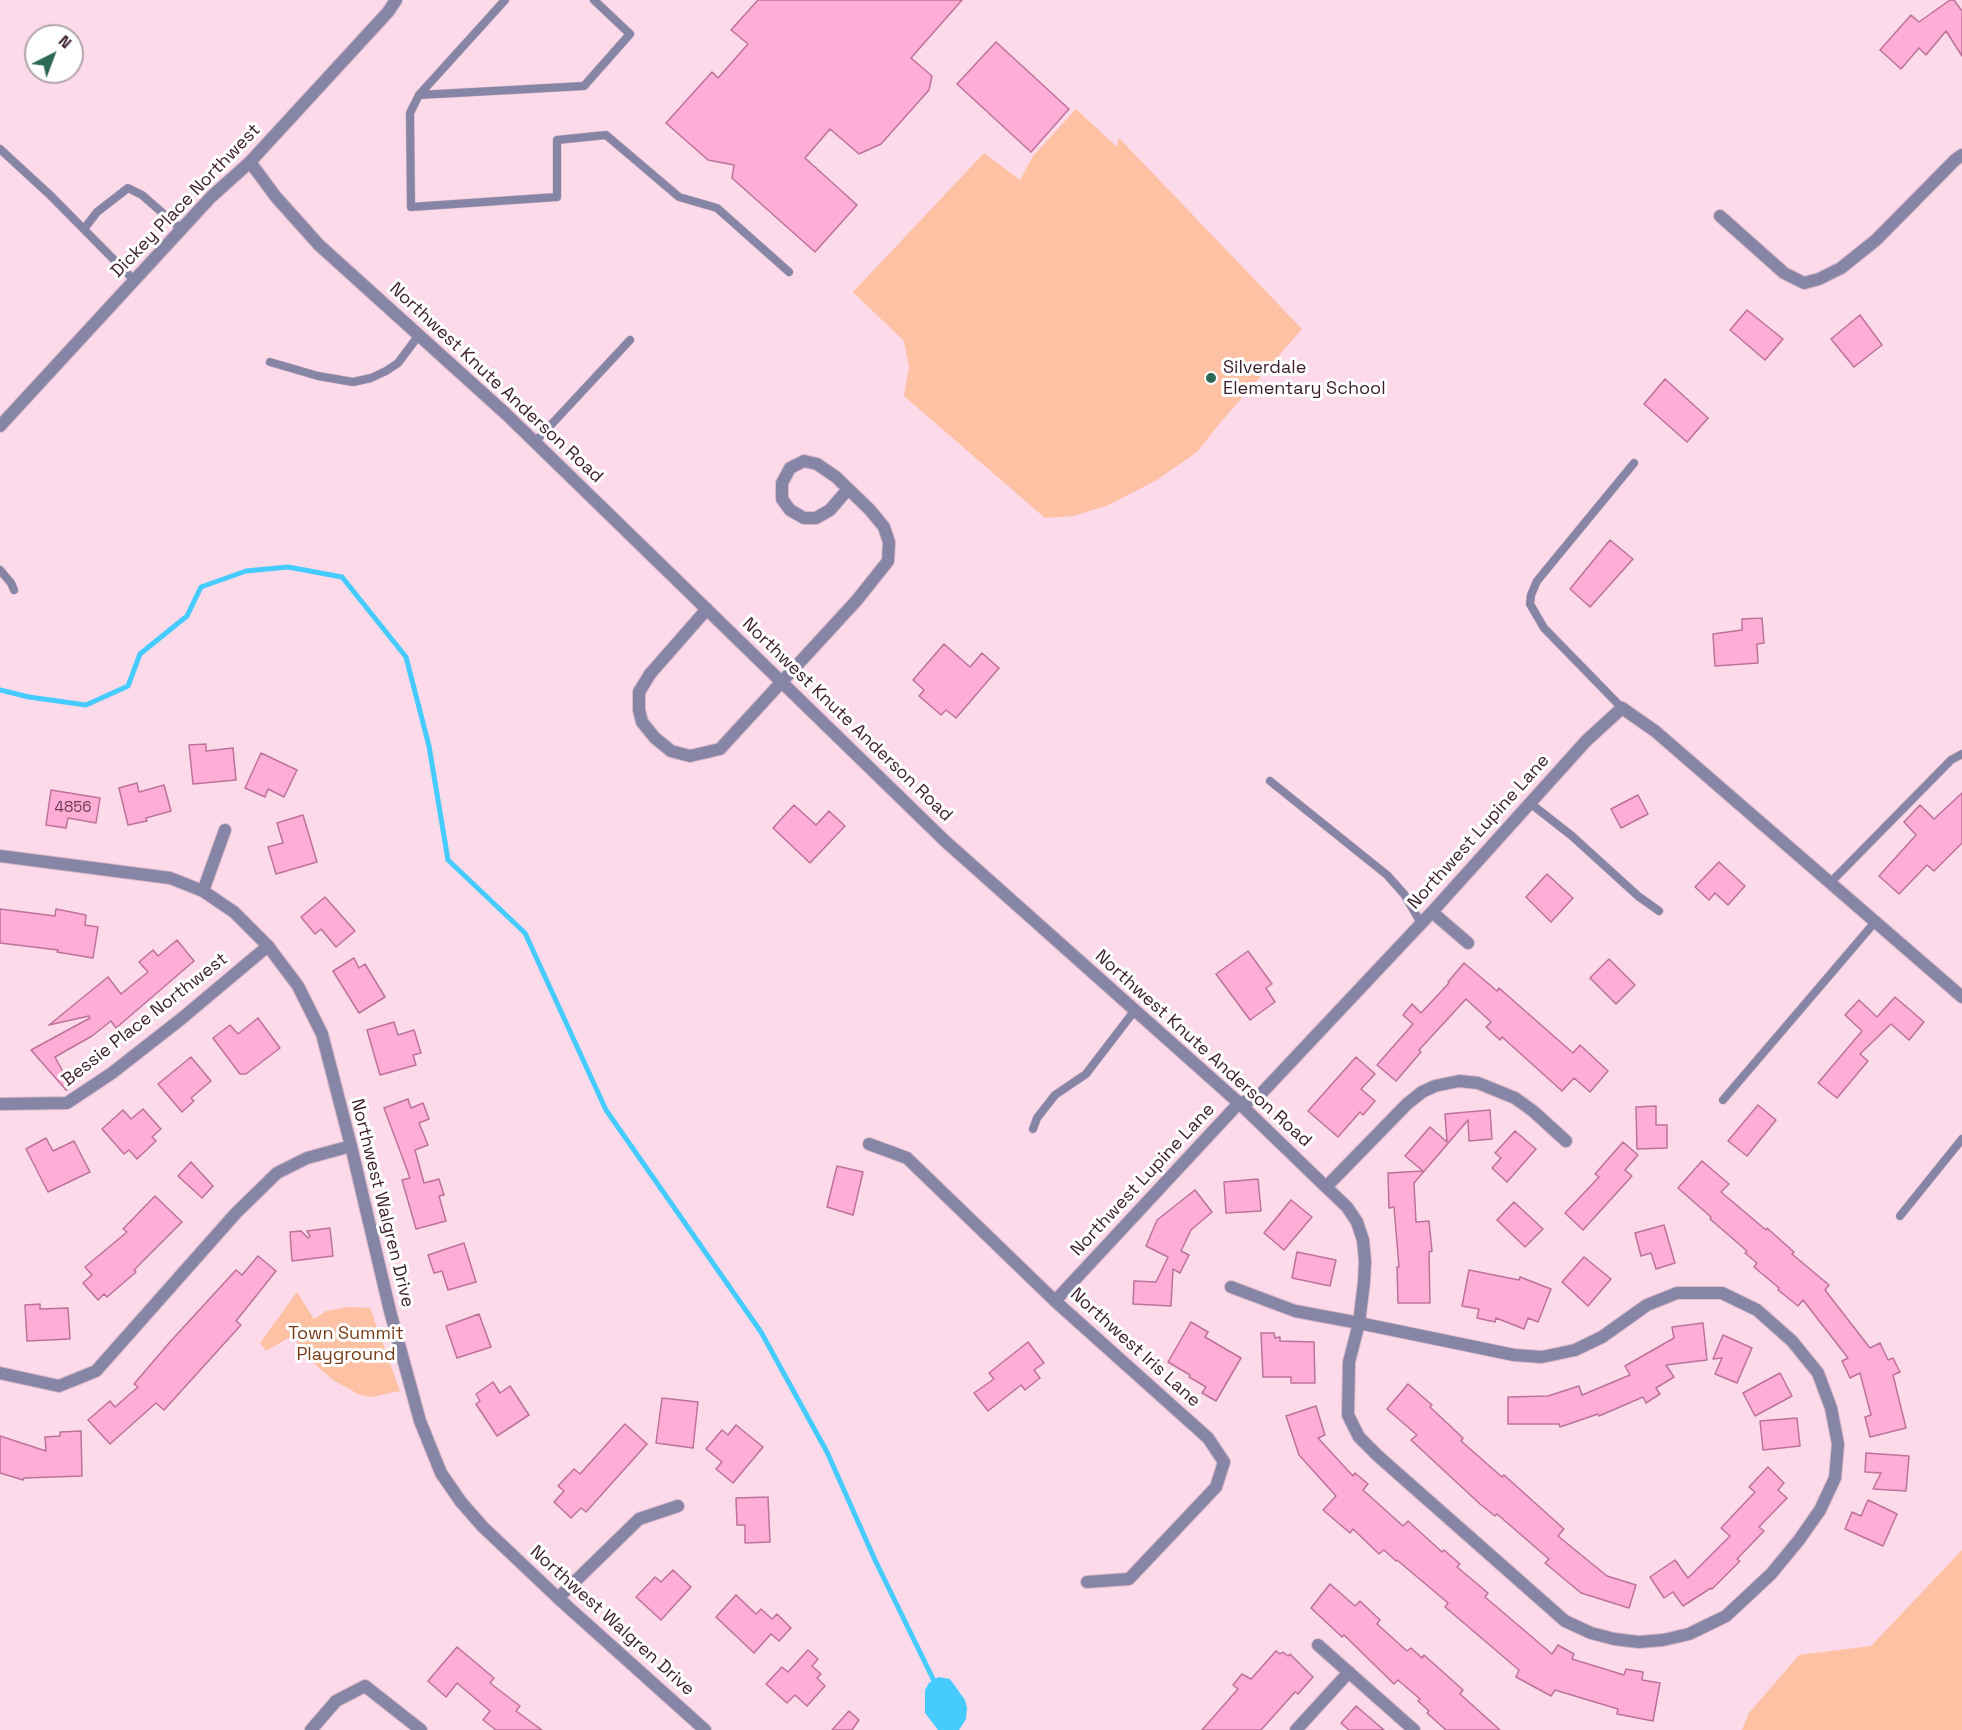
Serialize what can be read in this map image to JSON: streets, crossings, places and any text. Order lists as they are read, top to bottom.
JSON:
{
  "streets": {
    "street": [
      "Dickey Place Northwest",
      "Northwest Knute Anderson Road",
      "Northwest Lupine Lane",
      "Bessie Place Northwest",
      "Northwest Walgren Drive",
      "Northwest Iris Lane"
    ]
  },
  "crossings": [
    ["Dickey Place Northwest", "Northwest Knute Anderson Road"],
    ["Northwest Knute Anderson Road", "Northwest Lupine Lane"],
    ["Northwest Lupine Lane", "Northwest Iris Lane"],
    ["Bessie Place Northwest", "Northwest Walgren Drive"]
  ],
  "parks": ["Town Summit Playground"],
  "places": ["Silverdale Elementary School"],
  "house_numbers": ["4856"],
  "north": "top right"
}
